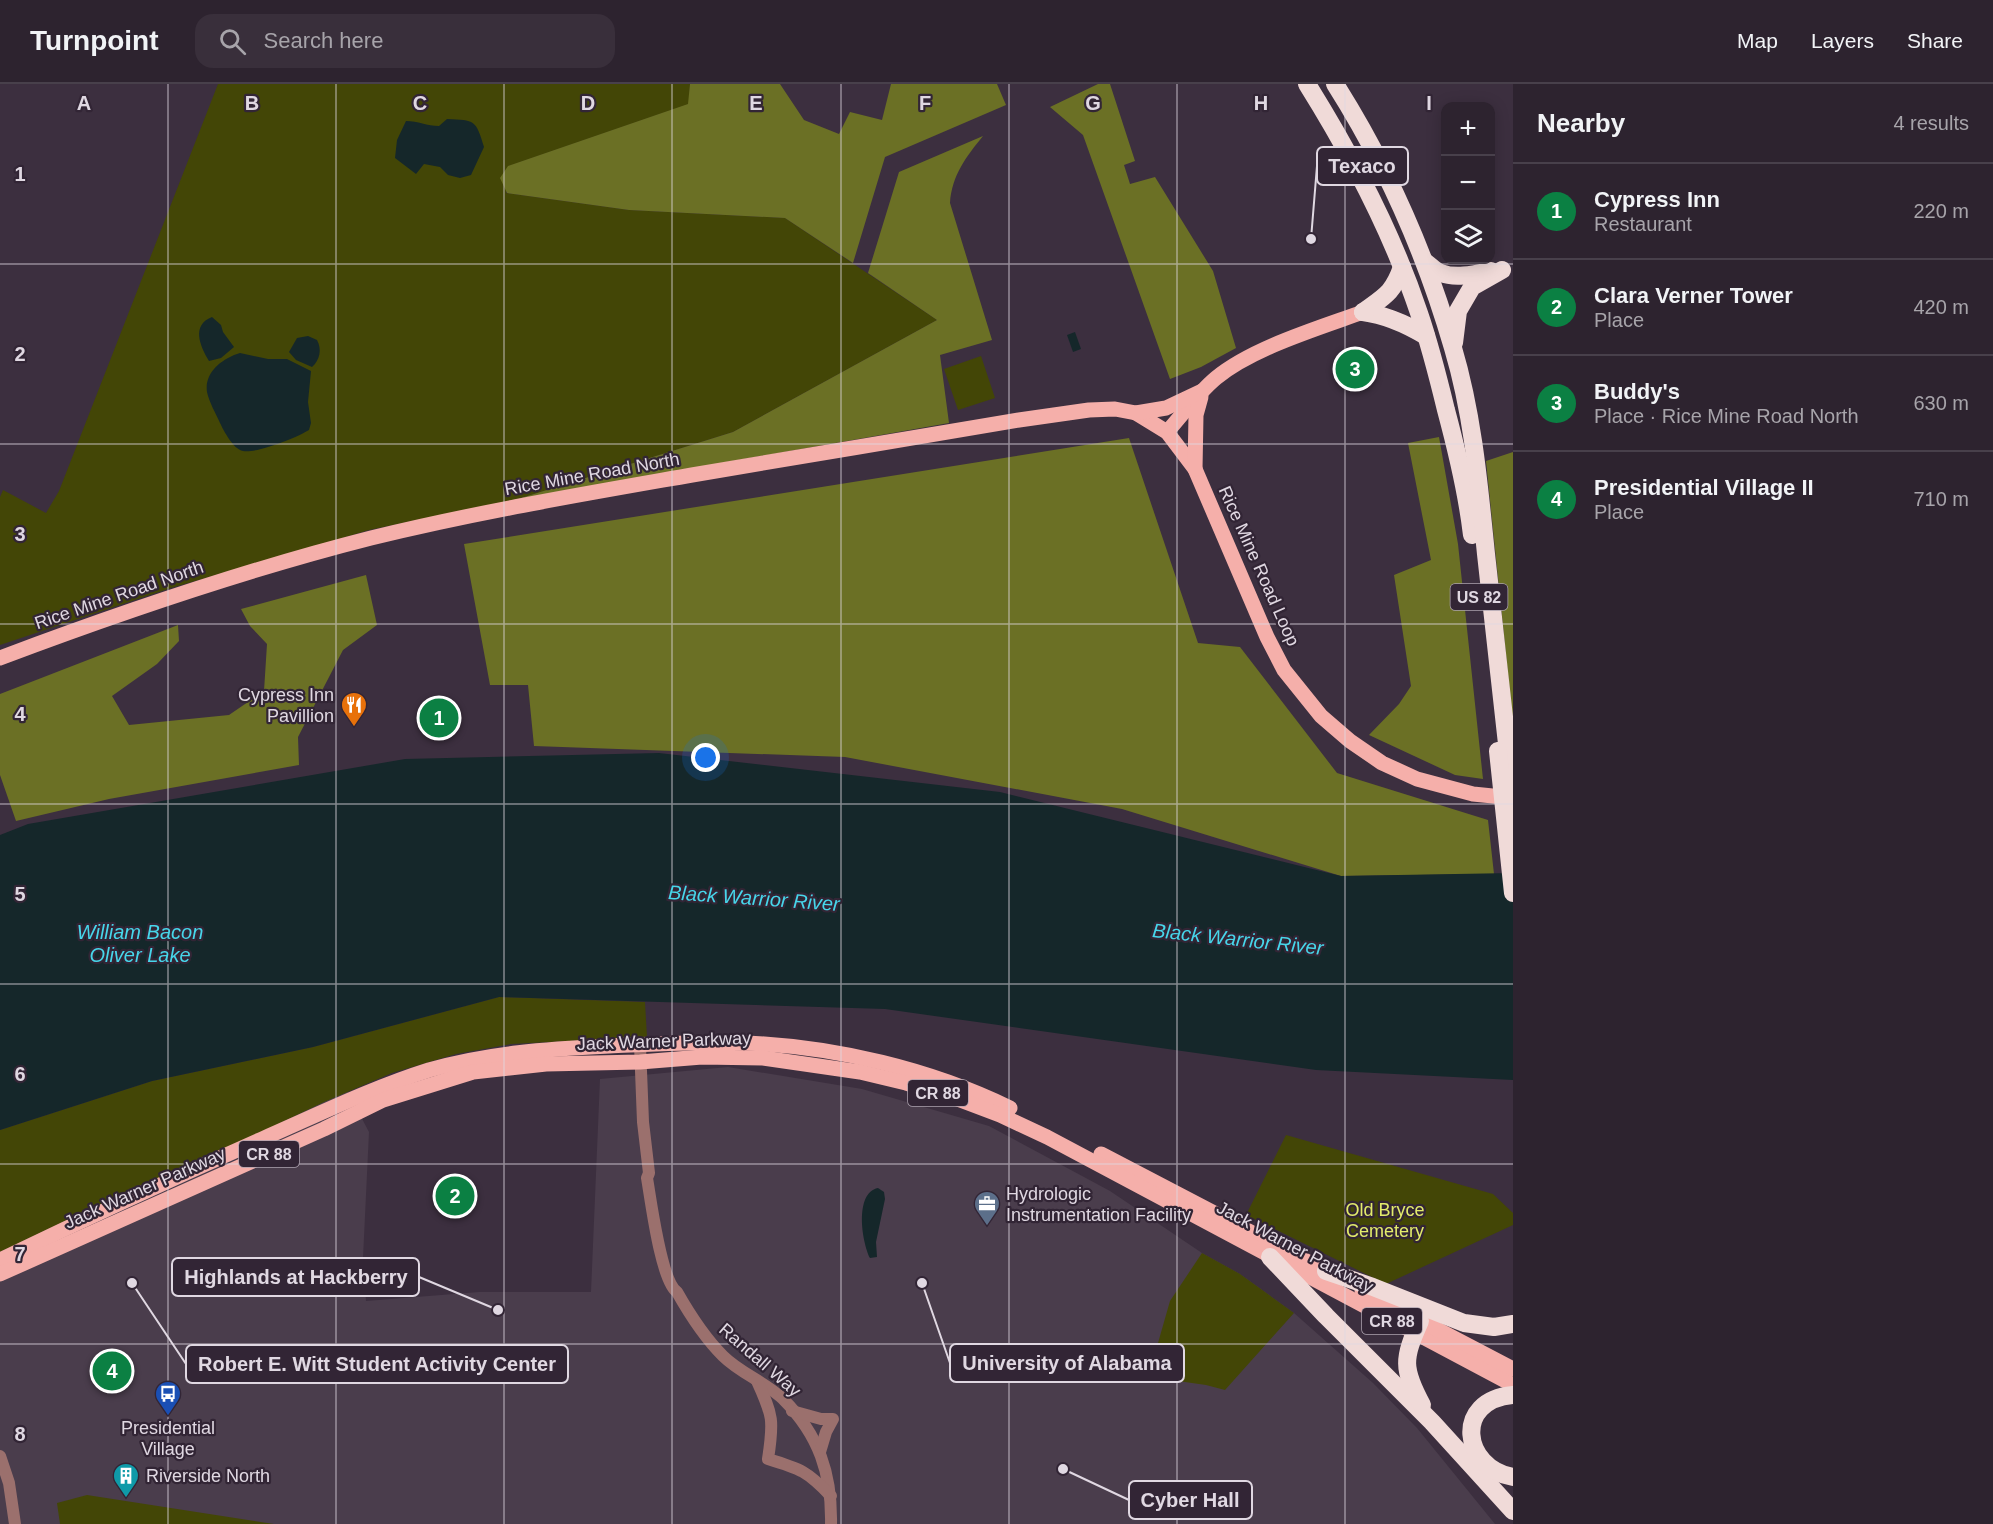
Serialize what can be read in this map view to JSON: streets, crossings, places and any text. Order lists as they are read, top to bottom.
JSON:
{
  "streets": {
    "highway": ["US 82"],
    "main road": [
      "Rice Mine Road North",
      "Rice Mine Road Loop",
      "Jack Warner Parkway",
      "CR 88"
    ],
    "street": ["Randall Way"]
  },
  "crossings": [
    ["Rice Mine Road North", "Rice Mine Road Loop"],
    ["Rice Mine Road Loop", "US 82"],
    ["Jack Warner Parkway", "Randall Way"]
  ],
  "water": ["Black Warrior River", "William Bacon Oliver Lake"],
  "parks": ["Old Bryce Cemetery"],
  "places": {
    "other": [
      "Texaco",
      "Robert E. Witt Student Activity Center",
      "University of Alabama",
      "Highlands at Hackberry",
      "Cyber Hall"
    ],
    "restaurant": ["Cypress Inn Pavillion"],
    "office": ["Hydrologic Instrumentation Facility"],
    "bus stop": ["Presidential Village"],
    "building": ["Riverside North"]
  },
  "page": {
    "header": "Turnpoint",
    "search": "Search here",
    "nav": ["Map", "Layers", "Share"],
    "heading": ["Nearby", "4 results"],
    "map_buttons": ["+", "−"],
    "list": [
      {
        "mark": "1",
        "name": "Cypress Inn",
        "note": "Restaurant",
        "value": "220 m"
      },
      {
        "mark": "2",
        "name": "Clara Verner Tower",
        "note": "Place",
        "value": "420 m"
      },
      {
        "mark": "3",
        "name": "Buddy's",
        "note": "Place · Rice Mine Road North",
        "value": "630 m"
      },
      {
        "mark": "4",
        "name": "Presidential Village II",
        "note": "Place",
        "value": "710 m"
      }
    ],
    "pins": [
      "3",
      "1",
      "2",
      "4"
    ]
  },
  "grid": {
    "columns": [
      "A",
      "B",
      "C",
      "D",
      "E",
      "F",
      "G",
      "H",
      "I"
    ],
    "rows": [
      "1",
      "2",
      "3",
      "4",
      "5",
      "6",
      "7",
      "8"
    ]
  }
}
